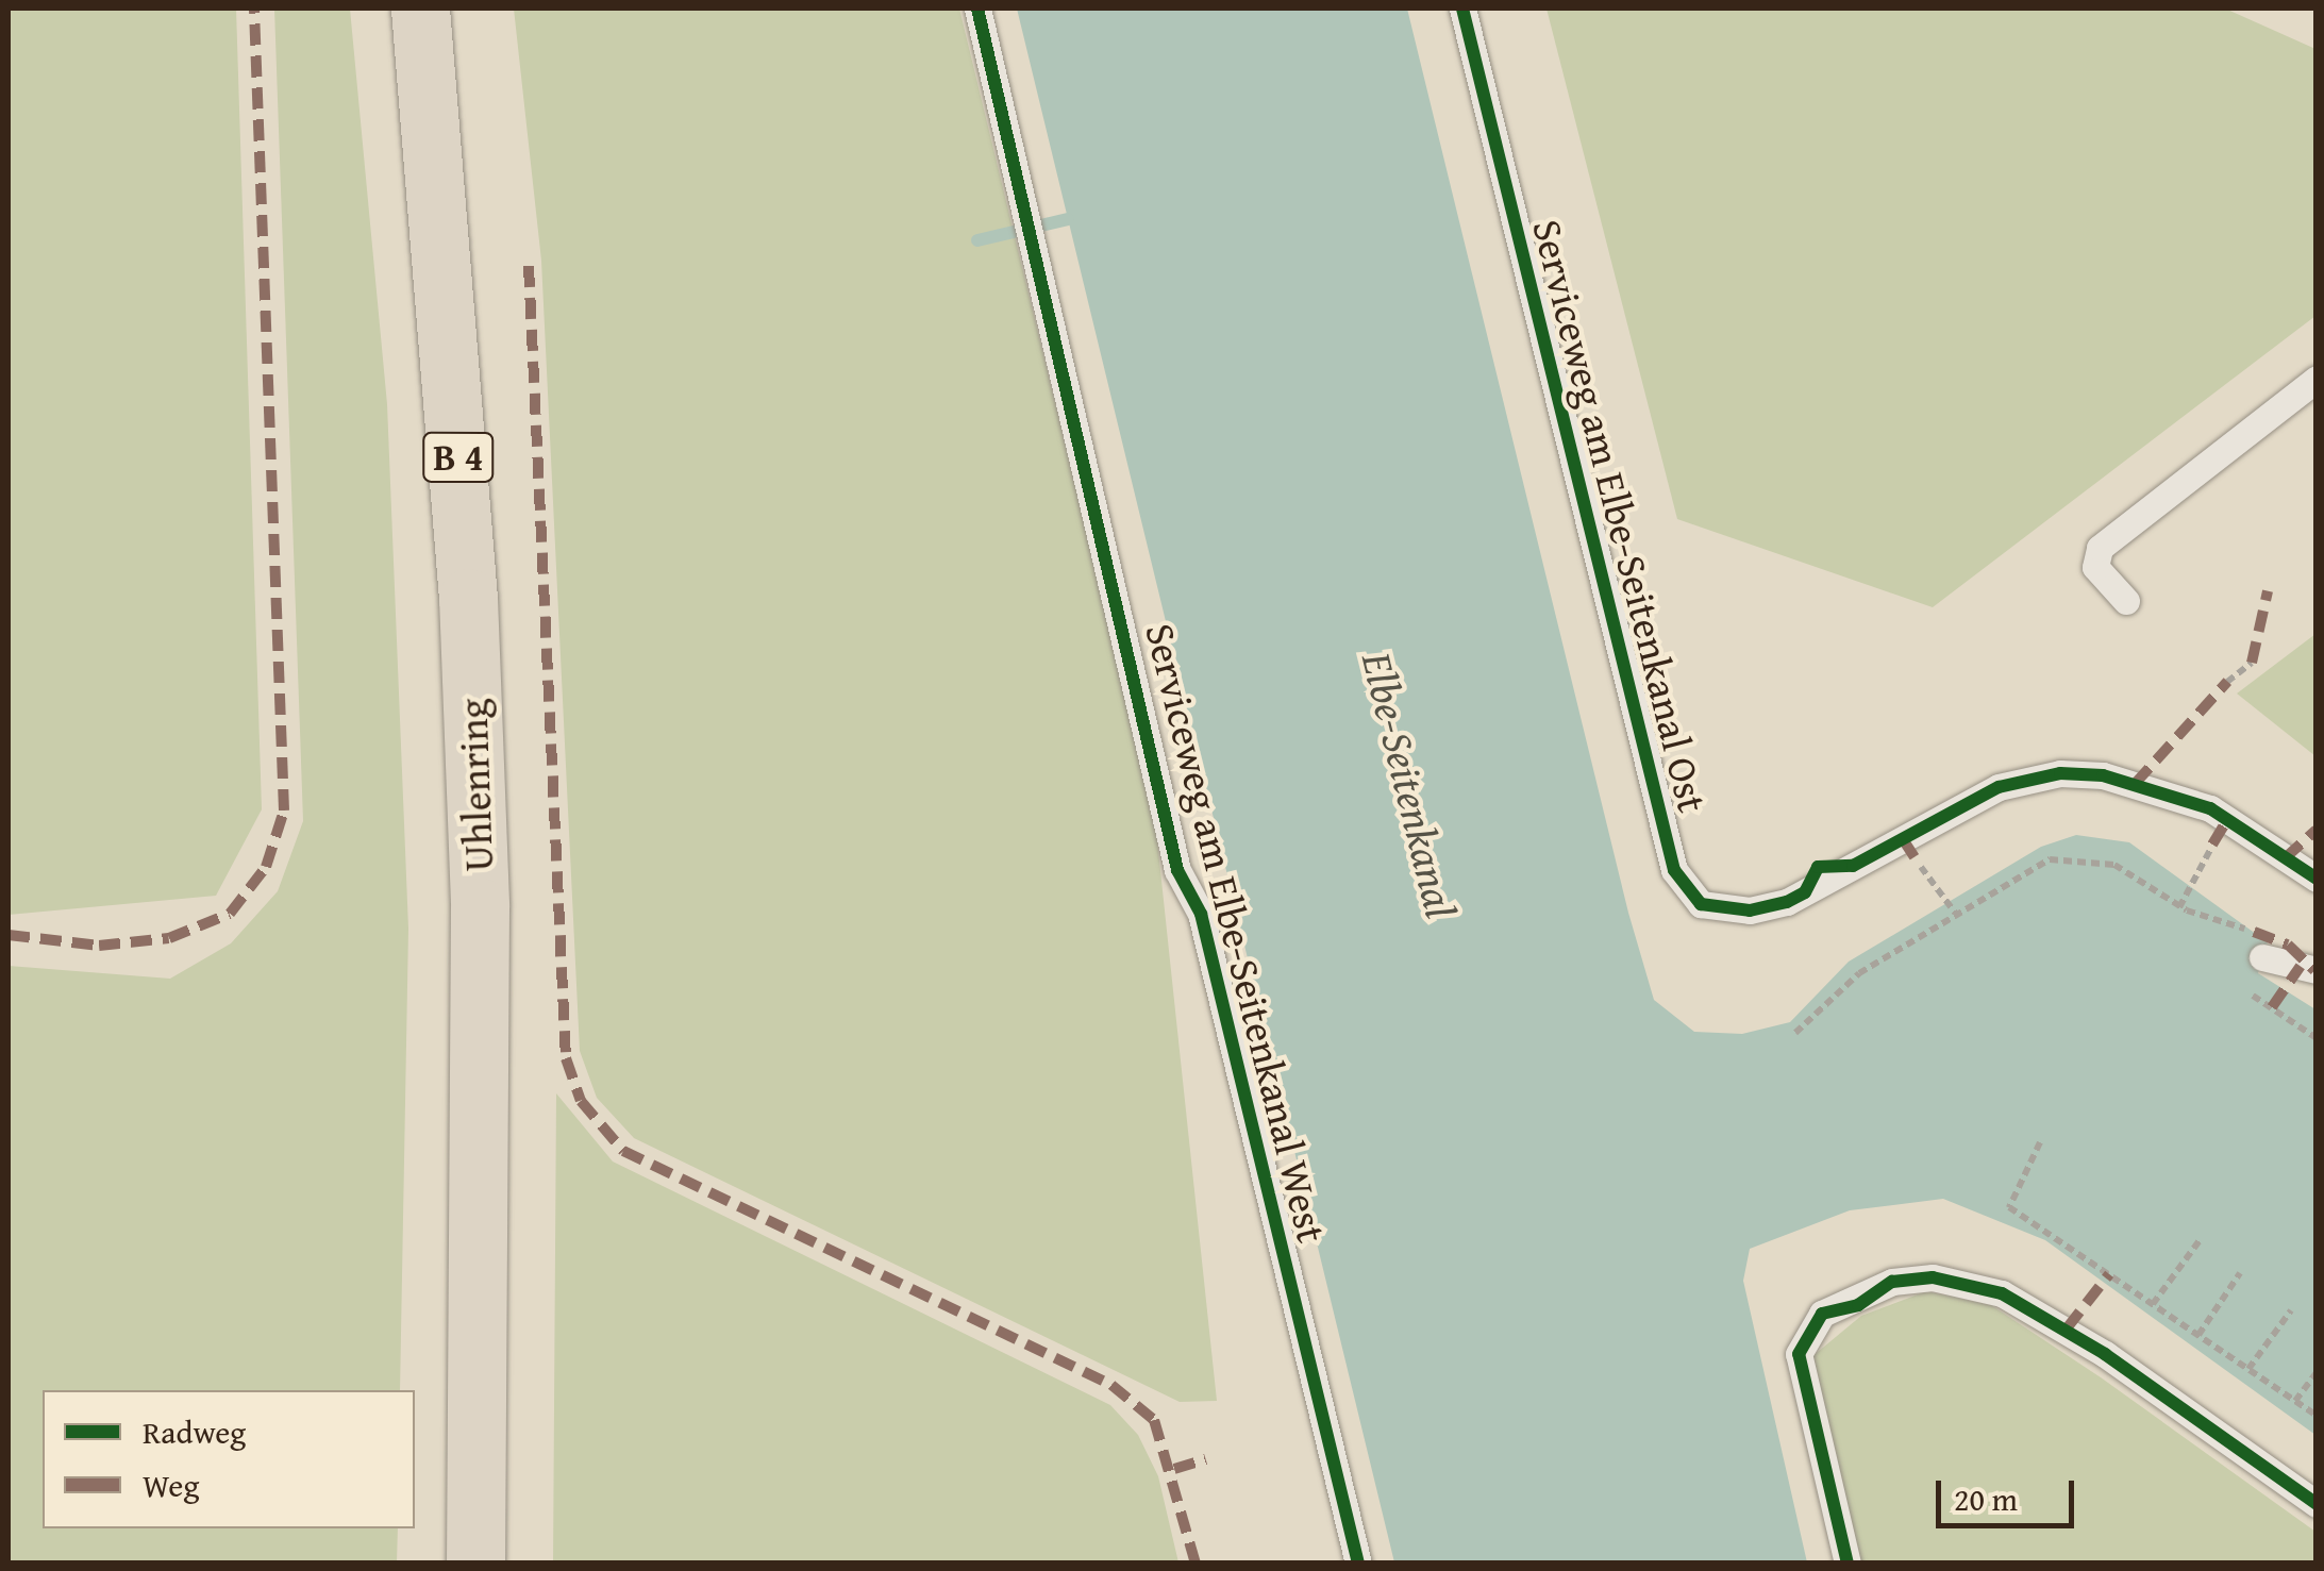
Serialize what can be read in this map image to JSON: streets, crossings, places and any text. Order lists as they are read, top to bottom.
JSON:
{
  "streets": {
    "highway": ["B 4", "Uhlenring"],
    "lane": ["Serviceweg am Elbe-Seitenkanal Ost", "Serviceweg am Elbe-Seitenkanal West"]
  },
  "water": ["Elbe-Seitenkanal"],
  "legend": ["Radweg", "Weg"],
  "scale_bar": "20 m"
}
